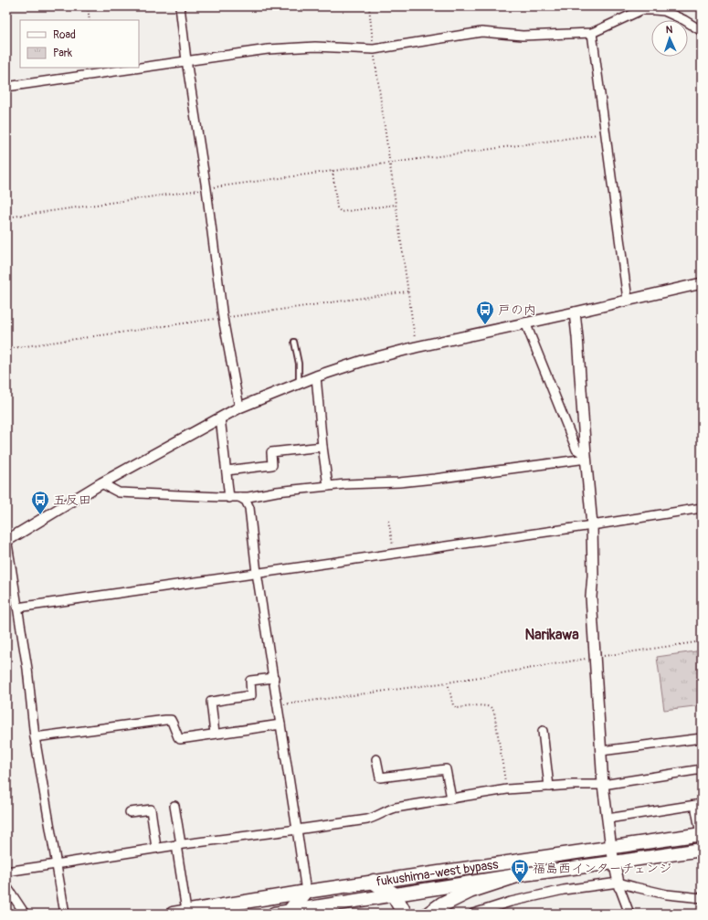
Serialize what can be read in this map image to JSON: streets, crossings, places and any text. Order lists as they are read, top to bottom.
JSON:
{
  "streets": {
    "highway": ["fukushima-west bypass"]
  },
  "districts": ["Narikawa"],
  "places": {
    "bus stop": ["戸の内", "五反田", "福島西インターチェンジ"]
  },
  "legend": ["Road", "Park"],
  "north": "top"
}
